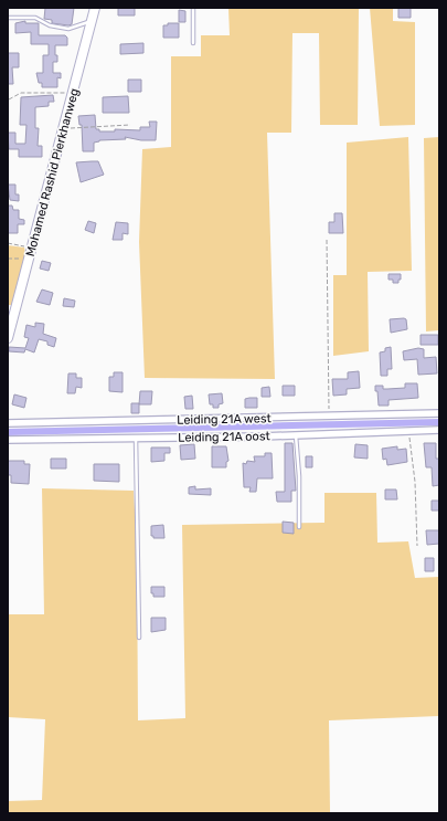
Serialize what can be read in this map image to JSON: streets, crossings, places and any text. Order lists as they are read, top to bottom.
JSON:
{
  "streets": {
    "street": ["Mohamed Rashid Pierkhanweg", "Leiding 21A west", "Leiding 21A oost"]
  }
}
